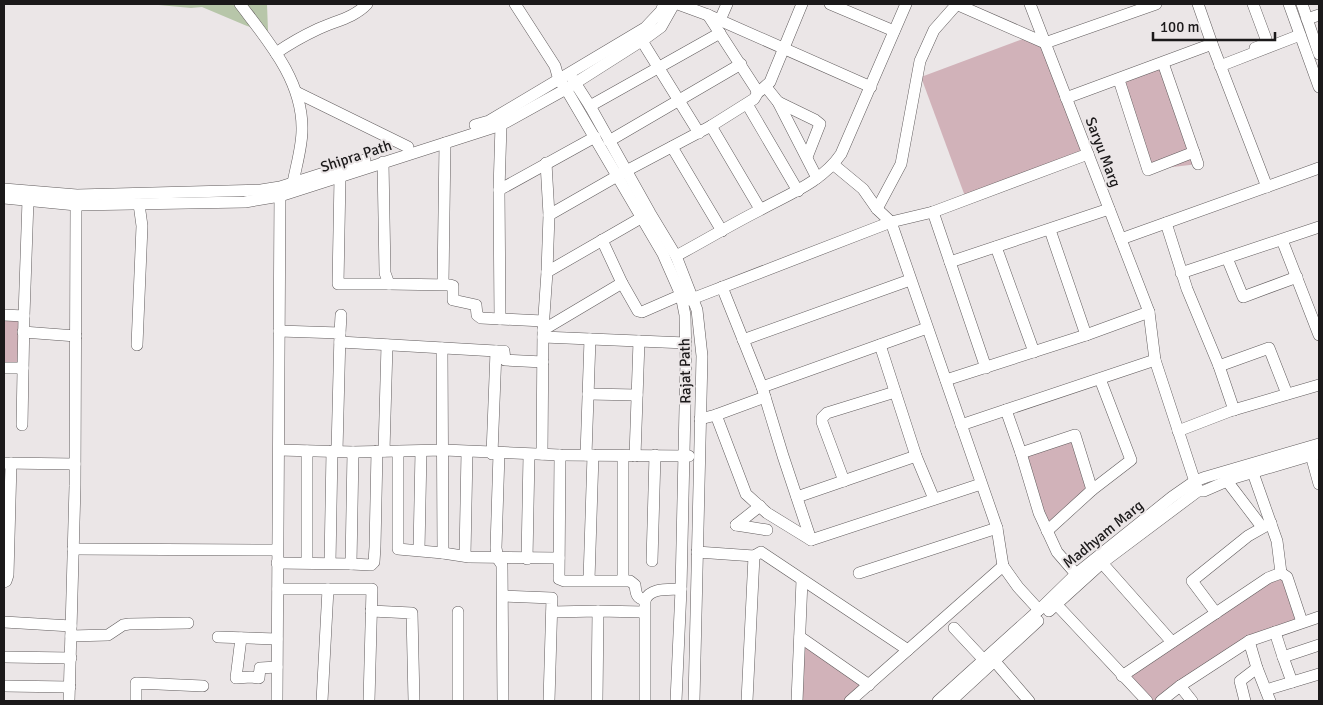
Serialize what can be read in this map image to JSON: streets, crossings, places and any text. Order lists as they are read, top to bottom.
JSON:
{
  "streets": {
    "street": [
      "Saryu Marg",
      "Shipra Path",
      "Rajat Path",
      "Madhyam Marg"
    ]
  },
  "crossings": [
    ["Saryu Marg", "Madhyam Marg"],
    ["Shipra Path", "Rajat Path"]
  ],
  "scale_bar": "100 m"
}
